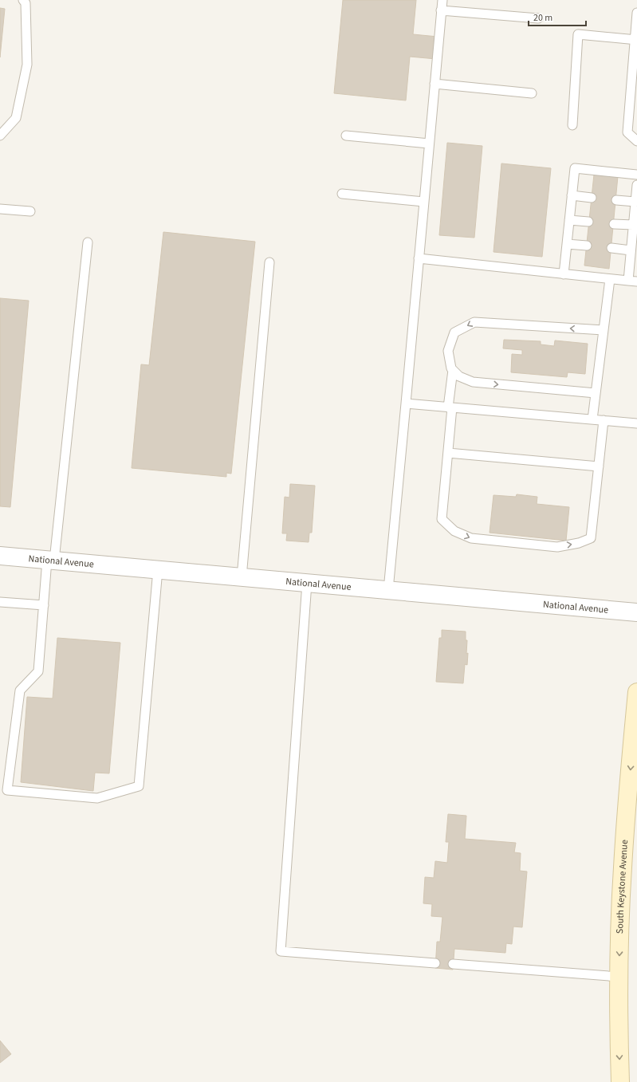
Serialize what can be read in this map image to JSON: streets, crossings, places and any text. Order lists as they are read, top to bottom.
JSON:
{
  "streets": {
    "main road": ["South Keystone Avenue"],
    "street": ["National Avenue"]
  },
  "one_way": ["South Keystone Avenue"],
  "scale_bar": "20 m"
}
